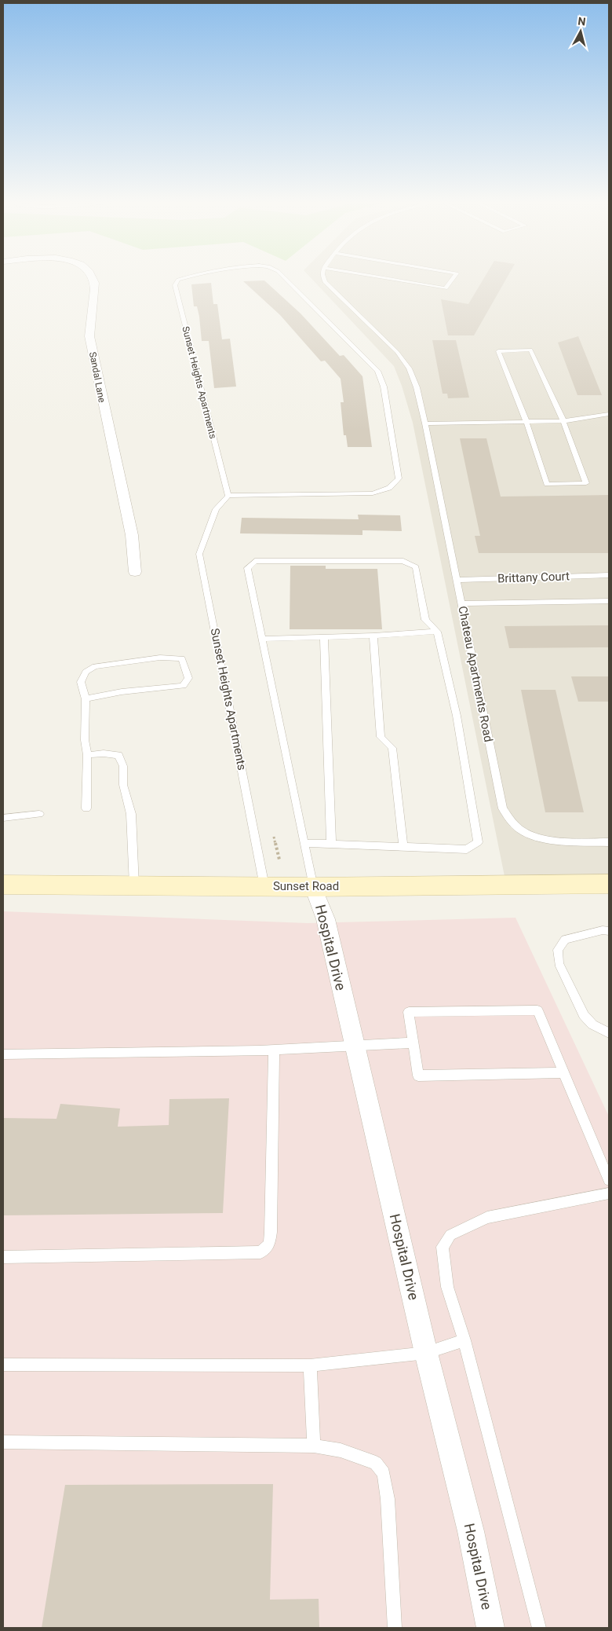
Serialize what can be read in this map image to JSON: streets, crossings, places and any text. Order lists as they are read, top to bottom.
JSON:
{
  "streets": {
    "street": ["Sandal Lane", "Sunset Road", "Hospital Drive"],
    "lane": ["Sunset Heights Apartments", "Brittany Court", "Chateau Apartments Road"]
  },
  "crossings": [
    ["Sunset Heights Apartments", "Sunset Road"],
    ["Brittany Court", "Chateau Apartments Road"],
    ["Sunset Road", "Hospital Drive"]
  ],
  "north": "top"
}
